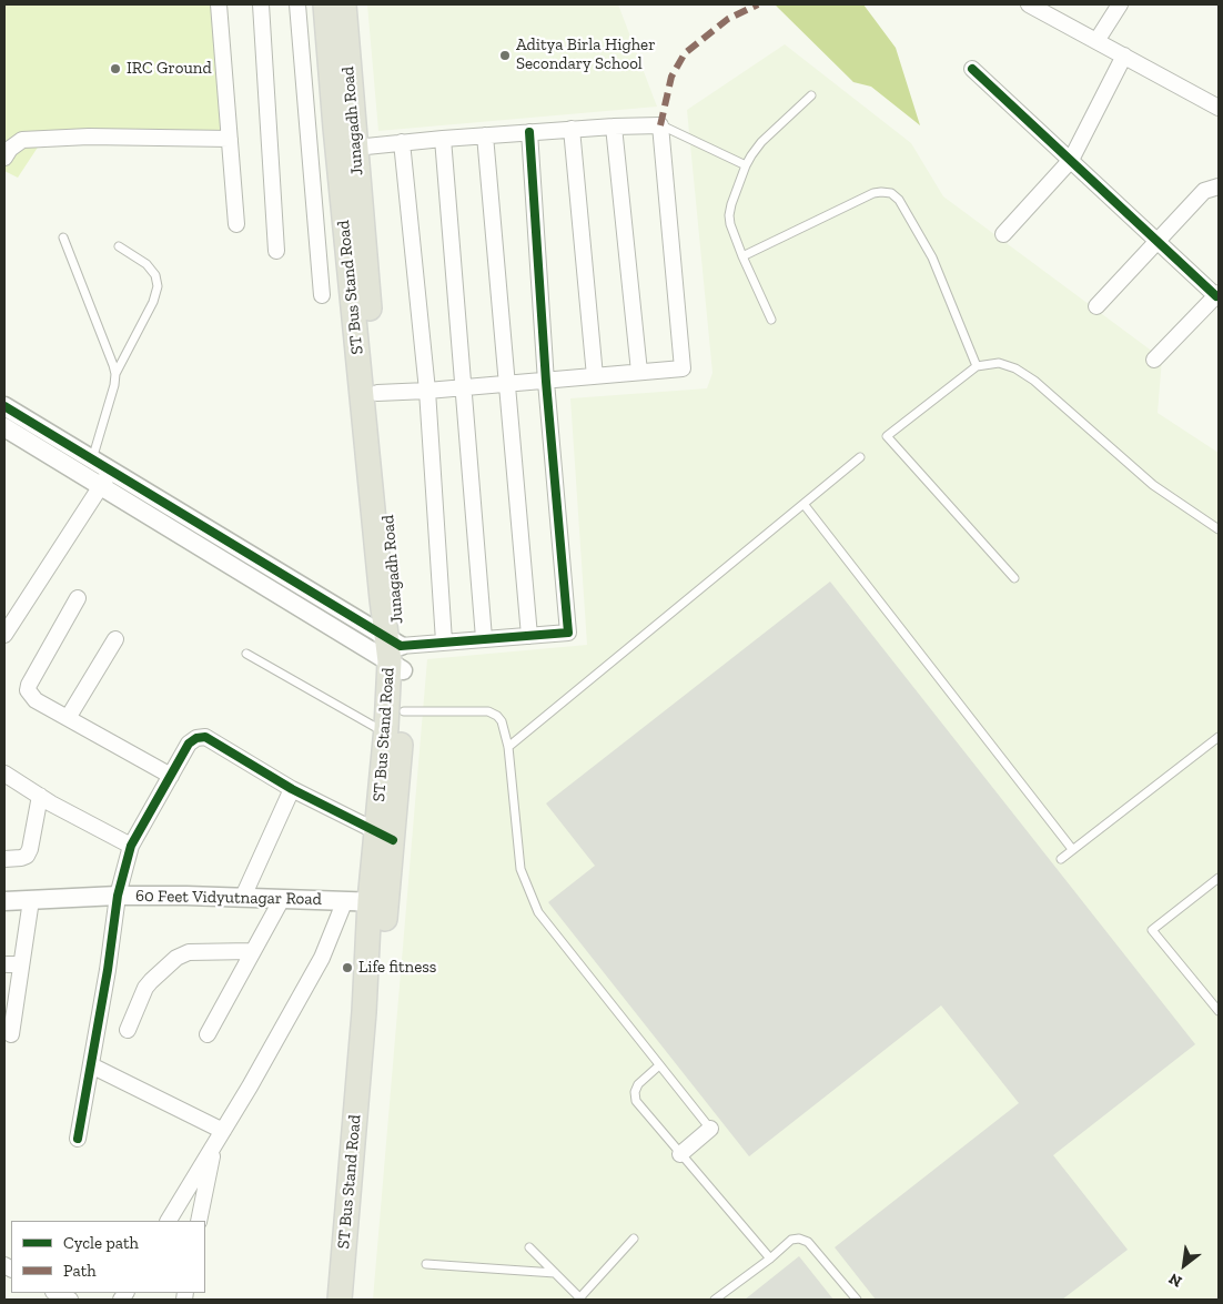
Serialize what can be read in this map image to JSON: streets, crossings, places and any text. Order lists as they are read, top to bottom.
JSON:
{
  "streets": {
    "main road": ["Junagadh Road", "ST Bus Stand Road"],
    "street": ["60 Feet Vidyutnagar Road"]
  },
  "crossings": [
    ["Junagadh Road", "ST Bus Stand Road"],
    ["ST Bus Stand Road", "60 Feet Vidyutnagar Road"]
  ],
  "places": ["Aditya Birla Higher Secondary School", "IRC Ground", "Life fitness"],
  "legend": ["Cycle path", "Path"],
  "north": "bottom left"
}
